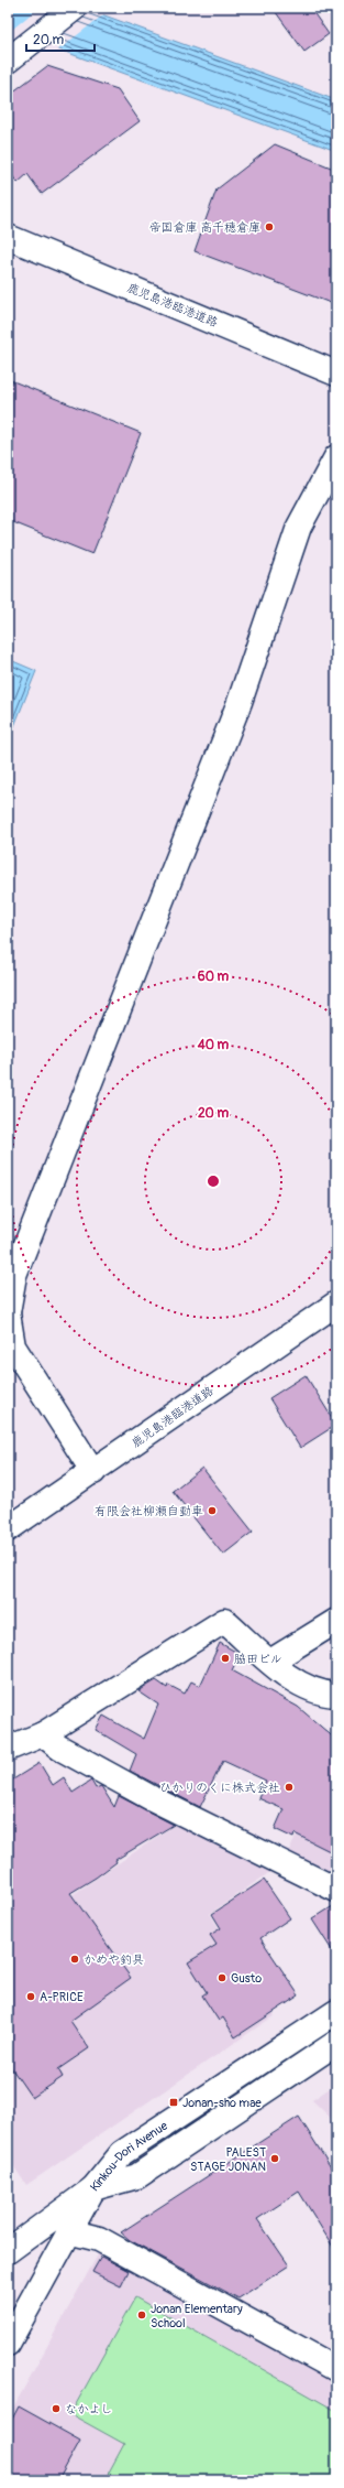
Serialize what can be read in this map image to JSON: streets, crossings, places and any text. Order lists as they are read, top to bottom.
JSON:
{
  "streets": {
    "main road": ["鹿児島港臨港道路", "Kinkou-Dori Avenue"]
  },
  "places": {
    "other": [
      "帝国倉庫 高千穂倉庫",
      "有限会社柳瀬自動車",
      "脇田ビル",
      "ひかりのくに株式会社",
      "かめや釣具",
      "Gusto",
      "A-PRICE",
      "PALEST STAGE JONAN",
      "Jonan Elementary School",
      "なかよし"
    ],
    "transit": ["Jonan-sho mae"]
  },
  "scale_bar": "20 m",
  "rings": ["60 m", "40 m", "20 m"]
}
